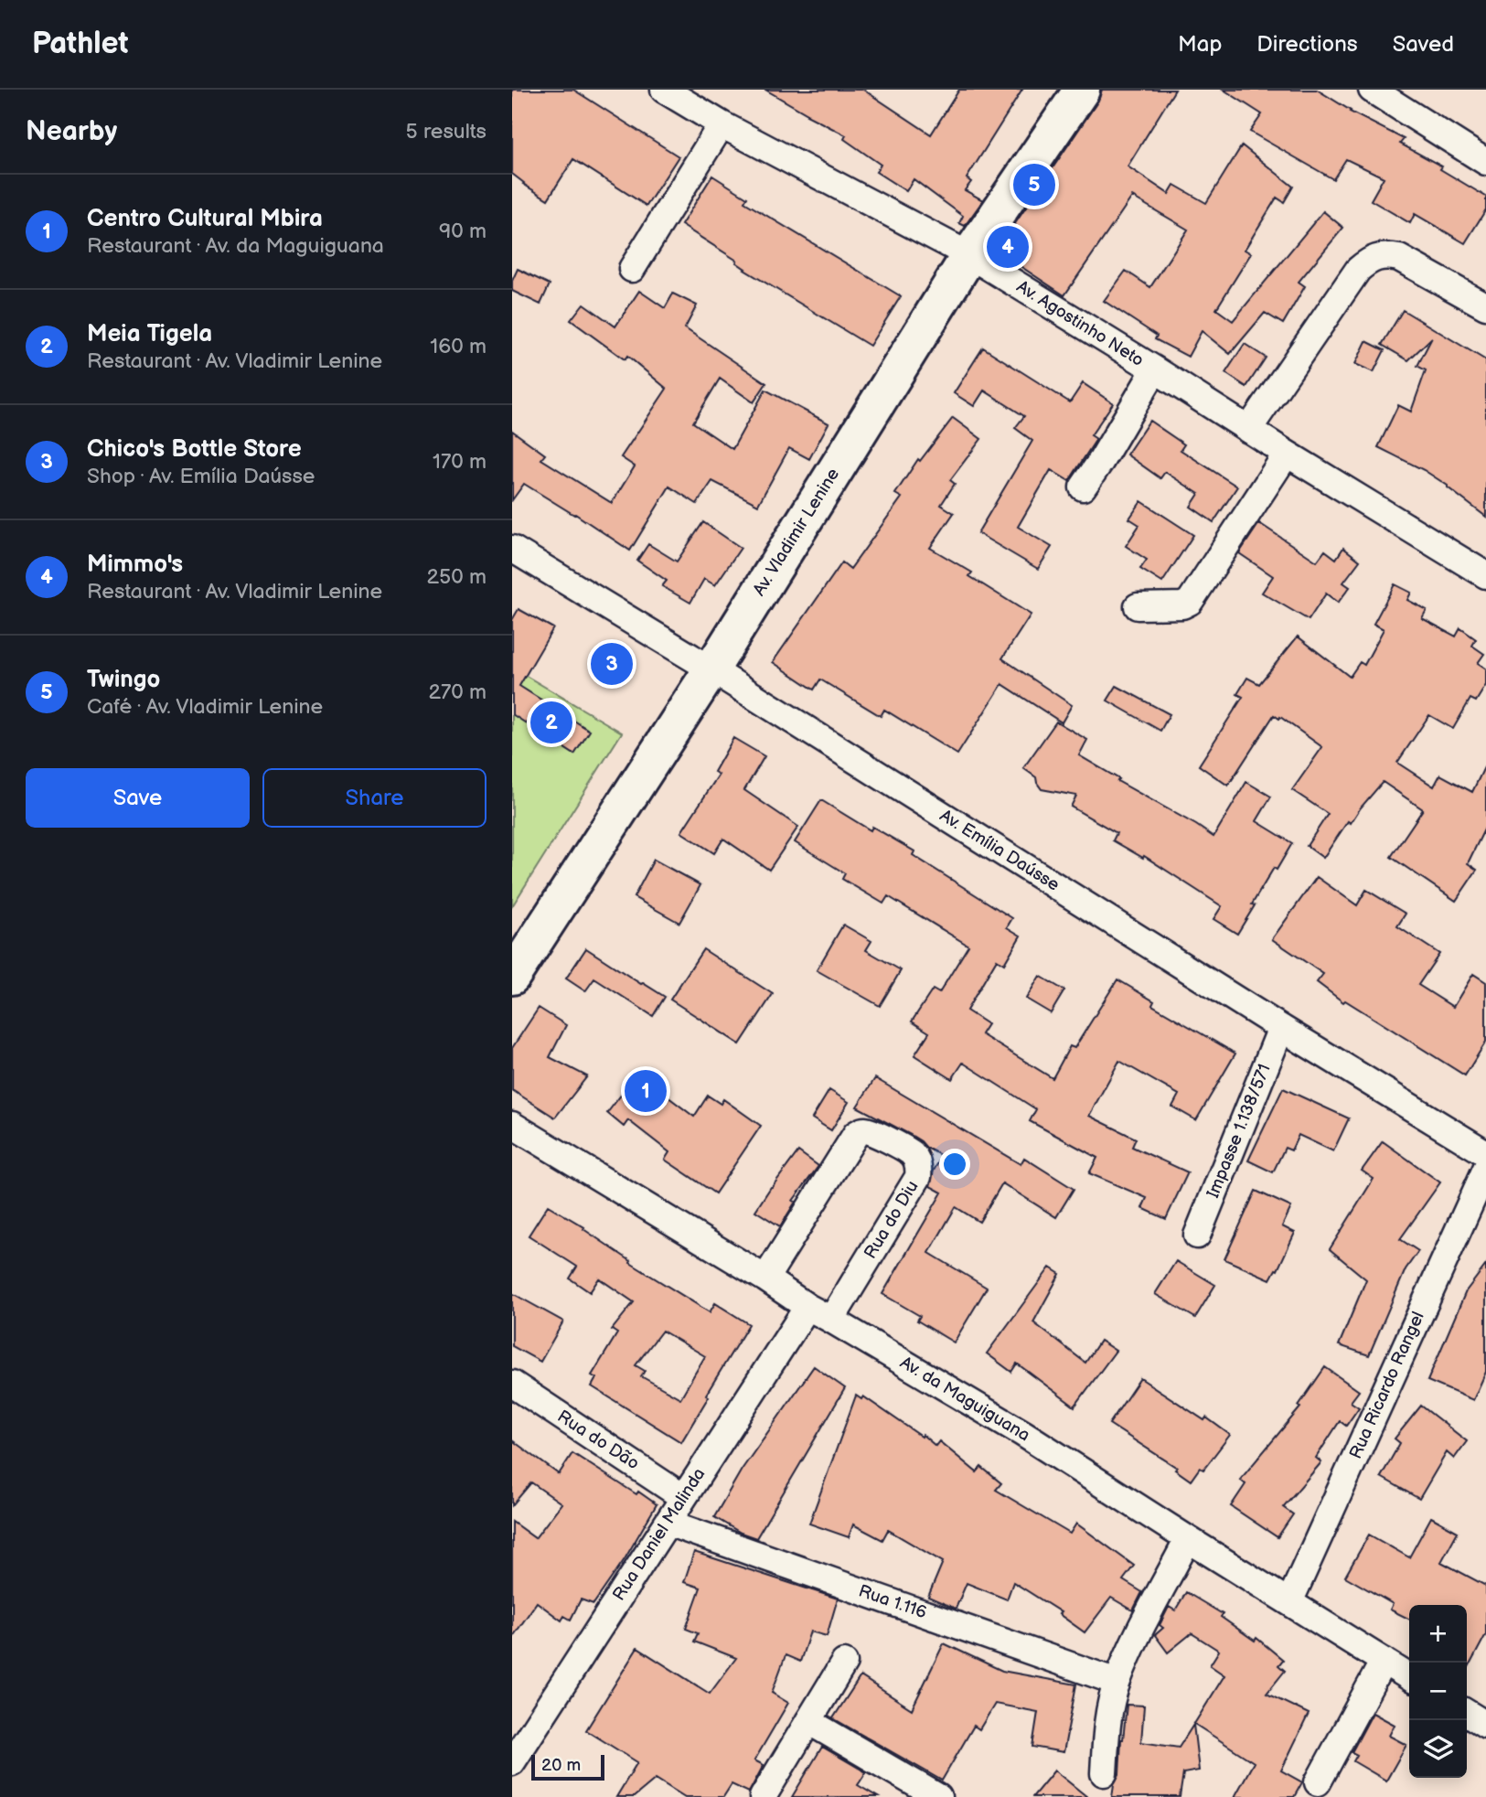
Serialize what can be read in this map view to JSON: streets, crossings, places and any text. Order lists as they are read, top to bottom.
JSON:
{
  "streets": {
    "main road": ["Av. Vladimir Lenine"],
    "street": [
      "Av. Agostinho Neto",
      "Av. Emília Daússe",
      "Impasse 1.138/571",
      "Rua do Diu",
      "Rua Ricardo Rangel",
      "Av. da Maguiguana",
      "Rua do Dão",
      "Rua Daniel Malinda",
      "Rua 1.116"
    ]
  },
  "crossings": [
    ["Av. Agostinho Neto", "Av. Vladimir Lenine"],
    ["Av. Vladimir Lenine", "Av. Emília Daússe"],
    ["Av. Emília Daússe", "Impasse 1.138/571"],
    ["Rua do Diu", "Av. da Maguiguana"],
    ["Rua Ricardo Rangel", "Av. da Maguiguana"],
    ["Av. da Maguiguana", "Rua Daniel Malinda"],
    ["Rua do Dão", "Rua Daniel Malinda"],
    ["Rua Daniel Malinda", "Rua 1.116"]
  ],
  "scale_bar": "20 m",
  "page": {
    "header": "Pathlet",
    "nav": ["Map", "Directions", "Saved"],
    "heading": ["Nearby", "5 results"],
    "pins": [
      "5",
      "4",
      "3",
      "2",
      "1"
    ],
    "list": [
      {
        "mark": "1",
        "name": "Centro Cultural Mbira",
        "note": "Restaurant · Av. da Maguiguana",
        "value": "90 m"
      },
      {
        "mark": "2",
        "name": "Meia Tigela",
        "note": "Restaurant · Av. Vladimir Lenine",
        "value": "160 m"
      },
      {
        "mark": "3",
        "name": "Chico's Bottle Store",
        "note": "Shop · Av. Emília Daússe",
        "value": "170 m"
      },
      {
        "mark": "4",
        "name": "Mimmo's",
        "note": "Restaurant · Av. Vladimir Lenine",
        "value": "250 m"
      },
      {
        "mark": "5",
        "name": "Twingo",
        "note": "Café · Av. Vladimir Lenine",
        "value": "270 m"
      }
    ],
    "buttons": ["Save", "Share"],
    "map_buttons": ["+", "−"],
    "scale": "20 m"
  }
}
